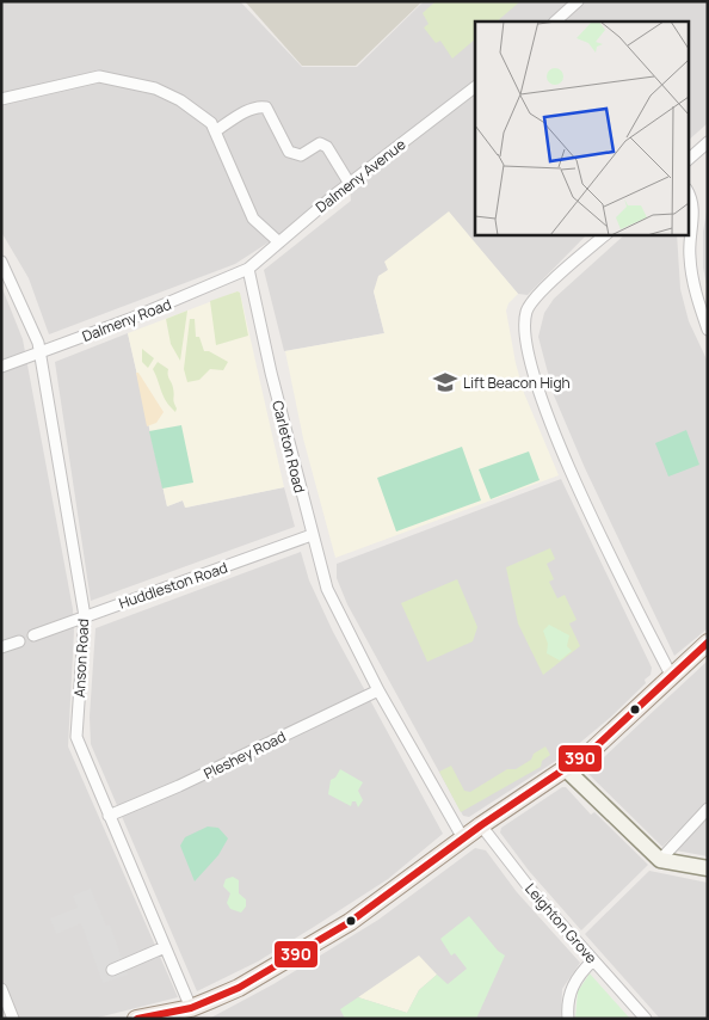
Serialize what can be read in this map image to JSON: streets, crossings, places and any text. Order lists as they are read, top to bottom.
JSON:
{
  "streets": {
    "street": [
      "Dalmeny Avenue",
      "Dalmeny Road",
      "Carleton Road",
      "Huddleston Road",
      "Anson Road",
      "Pleshey Road",
      "Leighton Grove"
    ]
  },
  "crossings": [
    ["Dalmeny Avenue", "Dalmeny Road"],
    ["Dalmeny Avenue", "Carleton Road"],
    ["Dalmeny Road", "Carleton Road"],
    ["Dalmeny Road", "Anson Road"],
    ["Carleton Road", "Huddleston Road"],
    ["Carleton Road", "Pleshey Road"],
    ["Huddleston Road", "Anson Road"],
    ["Anson Road", "Pleshey Road"]
  ],
  "places": {
    "school or university": ["Lift Beacon High"]
  },
  "lines": ["transit line 390"]
}
